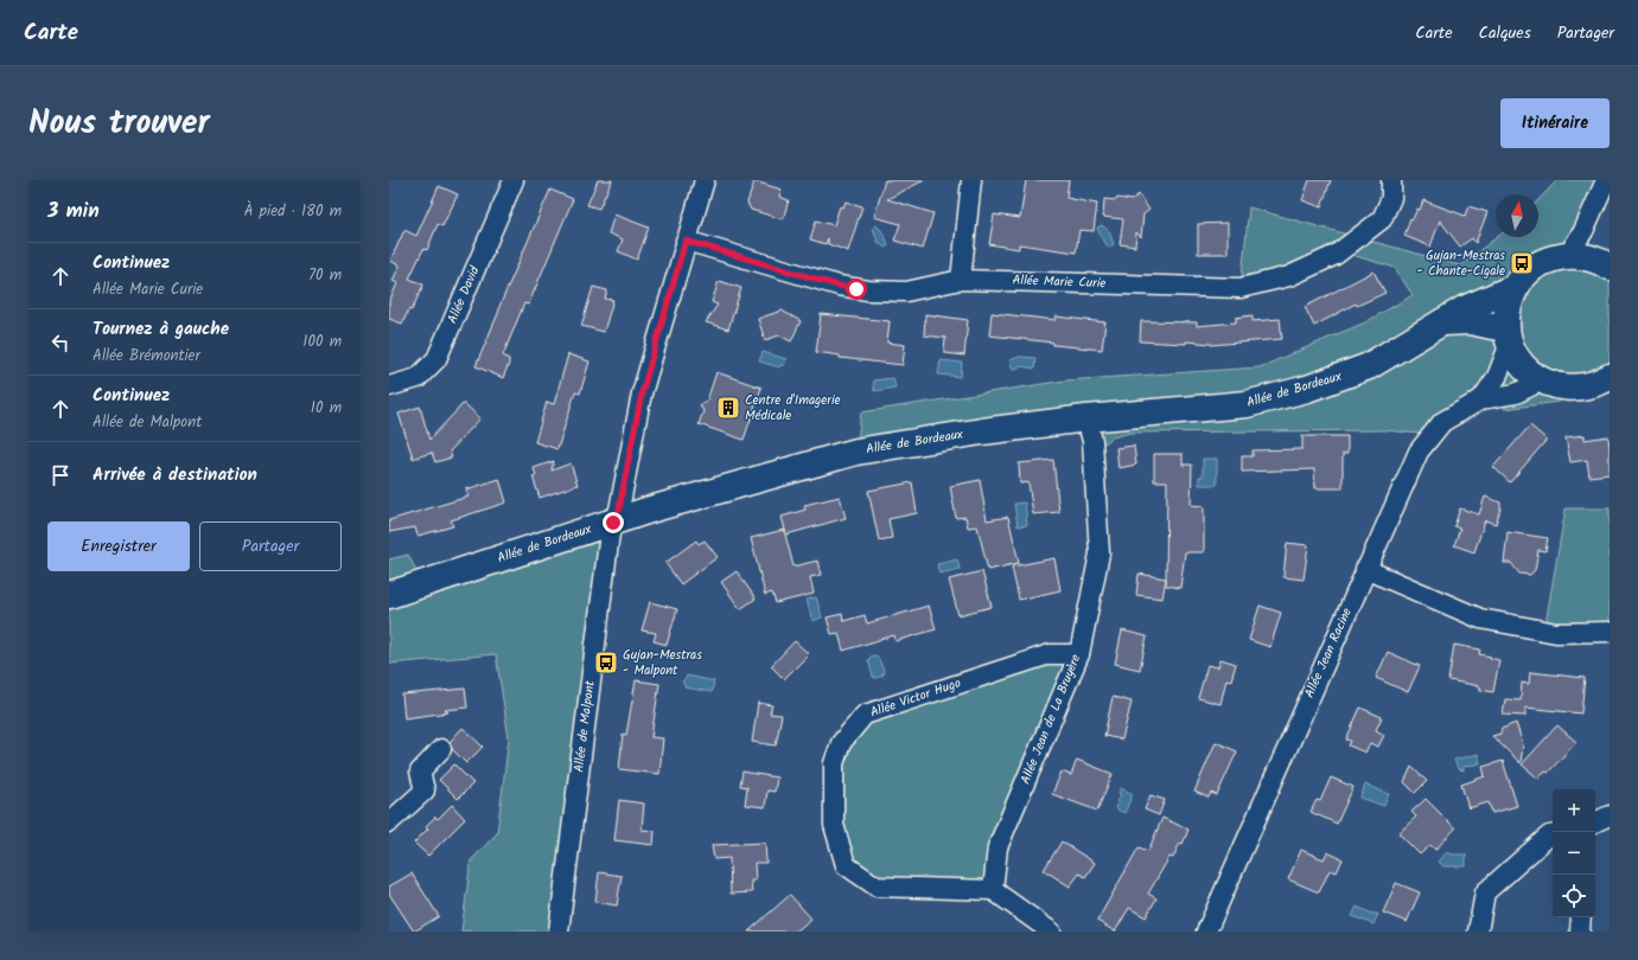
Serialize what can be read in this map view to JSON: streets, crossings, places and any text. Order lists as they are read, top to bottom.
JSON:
{
  "streets": {
    "main road": ["Allée de Bordeaux"],
    "street": [
      "Allée Marie Curie",
      "Allée David",
      "Allée Jean Racine",
      "Allée Victor Hugo",
      "Allée Jean de La Bruyère",
      "Allée de Malpont"
    ]
  },
  "crossings": [
    ["Allée Marie Curie", "Allée de Malpont"],
    ["Allée de Bordeaux", "Allée Jean Racine"],
    ["Allée de Bordeaux", "Allée Jean de La Bruyère"],
    ["Allée de Bordeaux", "Allée de Malpont"],
    ["Allée Victor Hugo", "Allée Jean de La Bruyère"]
  ],
  "places": {
    "bus stop": ["Gujan-Mestras - Chante-Cigale", "Gujan-Mestras - Malpont"],
    "building": ["Centre d'Imagerie Médicale"]
  },
  "north": "top",
  "page": {
    "header": "Carte",
    "nav": ["Carte", "Calques", "Partager"],
    "title": "Nous trouver",
    "buttons": [
      "Itinéraire",
      ["Enregistrer", "Partager"]
    ],
    "heading": ["3 min", "À pied · 180 m"],
    "list": [
      ["Continuez", "Allée Marie Curie", "70 m"],
      ["Tournez à gauche", "Allée Brémontier", "100 m"],
      ["Continuez", "Allée de Malpont", "10 m"],
      "Arrivée à destination"
    ],
    "map_buttons": ["+", "−"]
  }
}
